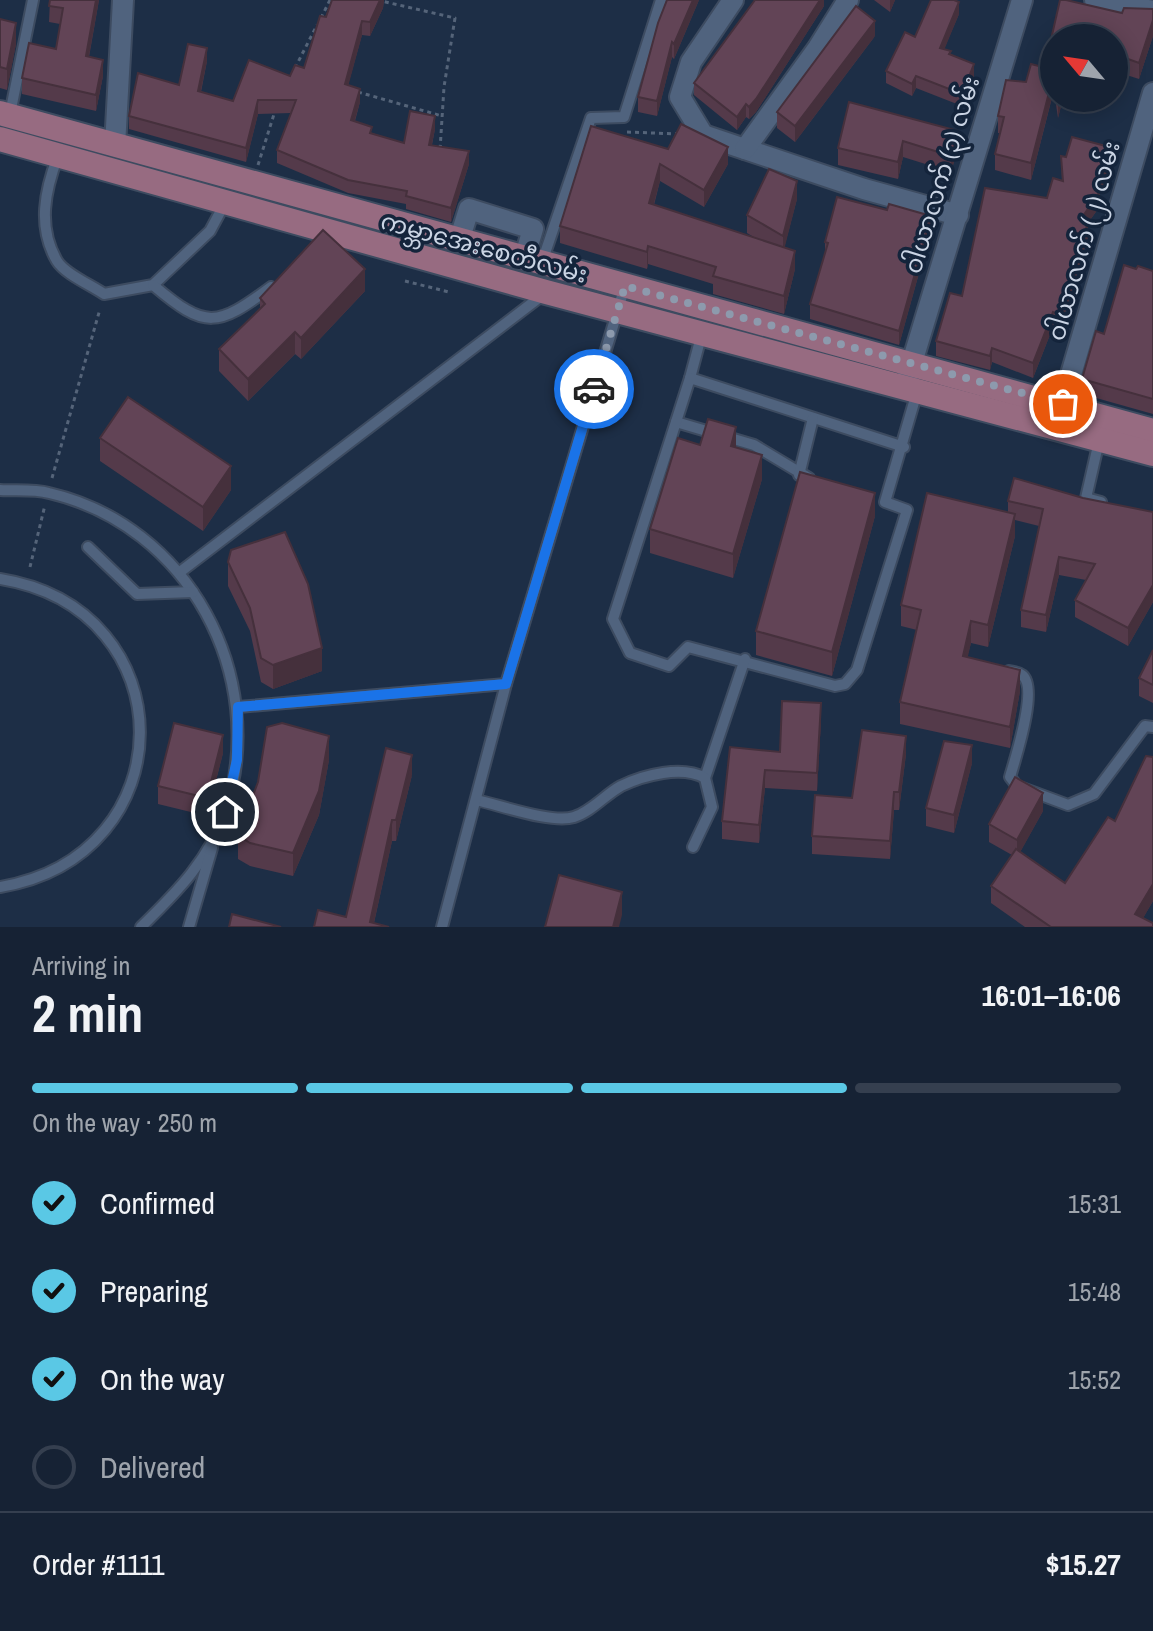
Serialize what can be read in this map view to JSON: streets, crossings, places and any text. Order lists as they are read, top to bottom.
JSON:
{
  "streets": {
    "main road": ["ကမ္ဘာအေးစေတီလမ်း"],
    "street": ["ဝါယာလက် (၃) လမ်း", "ဝါယာလက် (၂) လမ်း"]
  },
  "crossings": [
    ["ဝါယာလက် (၃) လမ်း", "ကမ္ဘာအေးစေတီလမ်း"],
    ["ဝါယာလက် (၂) လမ်း", "ကမ္ဘာအေးစေတီလမ်း"]
  ],
  "north": "top left",
  "page": {
    "heading": ["2 min", "Arriving in", "16:01–16:06"],
    "panel": ["Order #1111", "$15.27"],
    "bar": "On the way · 250 m",
    "list": [
      ["Confirmed", "15:31"],
      ["Preparing", "15:48"],
      ["On the way", "15:52"],
      "Delivered"
    ]
  }
}
